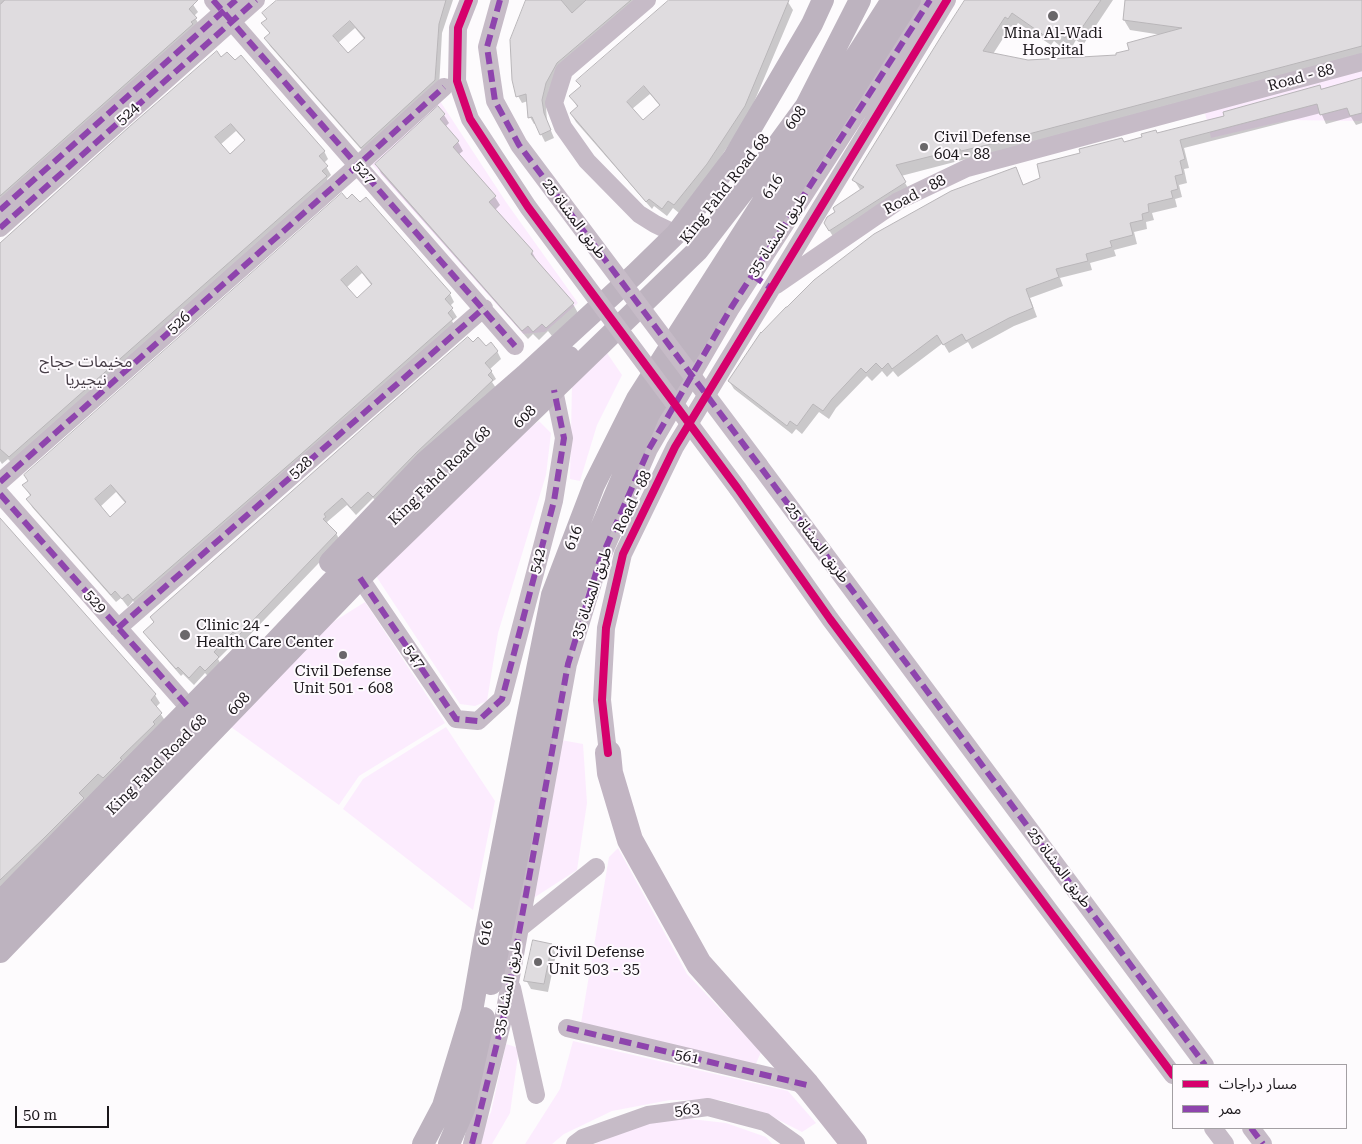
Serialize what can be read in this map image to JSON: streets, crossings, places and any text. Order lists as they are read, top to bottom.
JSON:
{
  "streets": {
    "main road": ["608", "616", "King Fahd Road 68"],
    "street": [
      "Road - 88",
      "524",
      "527",
      "طريق المشاة 25",
      "طريق المشاة 35",
      "526",
      "528",
      "542",
      "529",
      "547",
      "561",
      "563"
    ]
  },
  "crossings": [
    ["524", "527"],
    ["608", "542"],
    ["608", "547"],
    ["527", "526"],
    ["527", "528"],
    ["King Fahd Road 68", "529"],
    ["528", "529"],
    ["542", "547"]
  ],
  "districts": ["مخيمات حجاج نيجيريا"],
  "places": [
    "Mina Al-Wadi Hospital",
    "Civil Defense 604 - 88",
    "Clinic 24 - Health Care Center",
    "Civil Defense Unit 501 - 608",
    "Civil Defense Unit 503 - 35"
  ],
  "legend": ["مسار دراجات", "ممر"],
  "scale_bar": "50 m"
}
